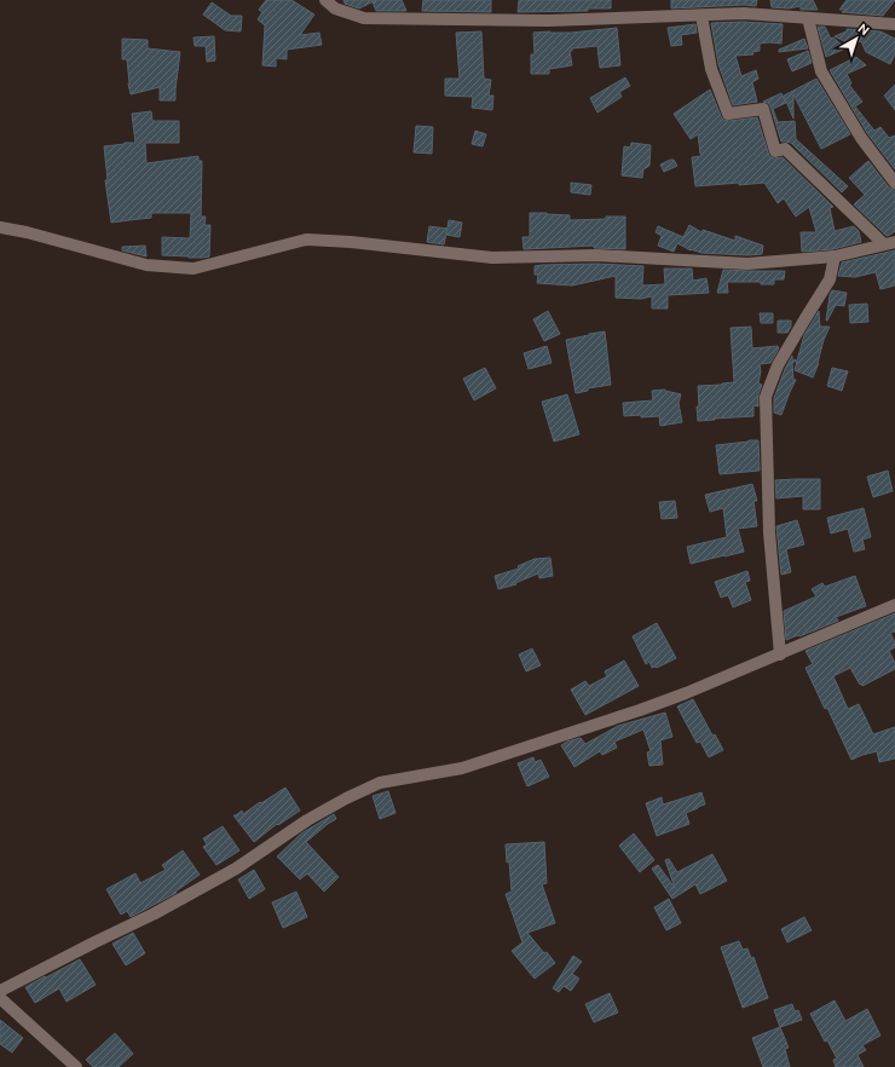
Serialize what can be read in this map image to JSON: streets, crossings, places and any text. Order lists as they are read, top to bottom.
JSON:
{
  "north": "top right"
}
